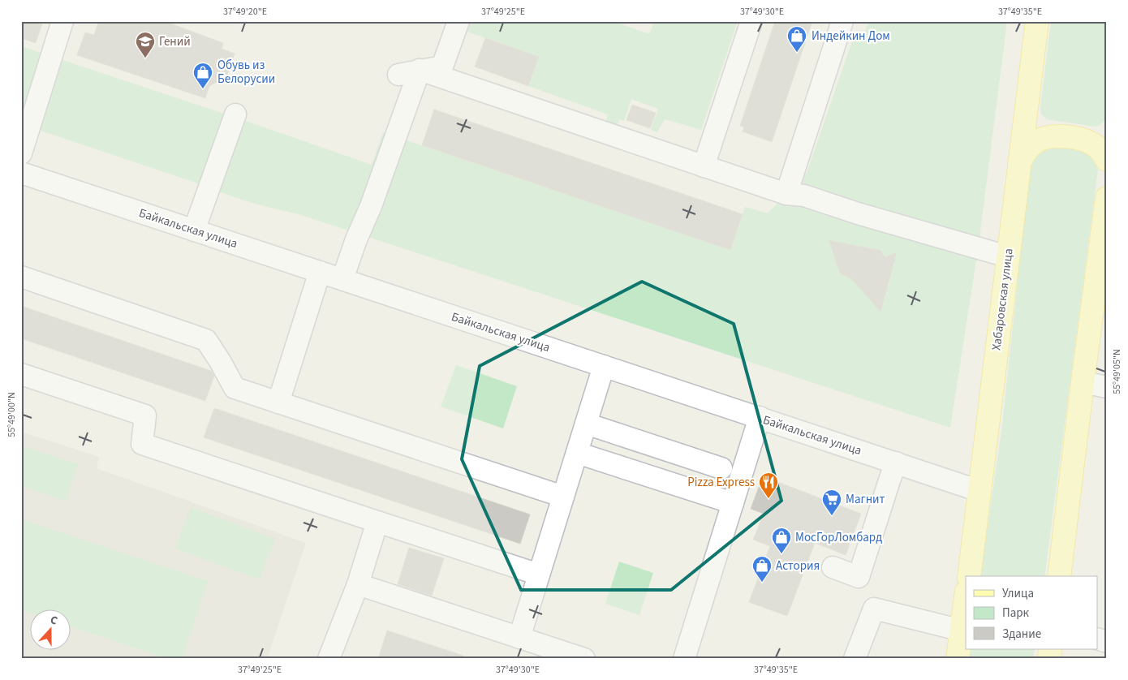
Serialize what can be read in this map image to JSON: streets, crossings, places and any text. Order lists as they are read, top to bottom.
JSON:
{
  "streets": {
    "main road": ["Хабаровская улица"],
    "street": ["Байкальская улица"]
  },
  "crossings": [
    ["Байкальская улица", "Хабаровская улица"]
  ],
  "places": {
    "shop": [
      "Индейкин Дом",
      "Обувь из Белорусии",
      "МосГорЛомбард",
      "Астория"
    ],
    "school or university": ["Гений"],
    "restaurant": ["Pizza Express"],
    "supermarket": ["Магнит"]
  },
  "legend": ["Улица", "Парк", "Здание"],
  "north": "top",
  "coordinates": [
    "37°49'20\"E",
    "37°49'25\"E",
    "37°49'30\"E",
    "37°49'35\"E",
    "55°49'05\"N",
    "55°49'00\"N"
  ]
}
